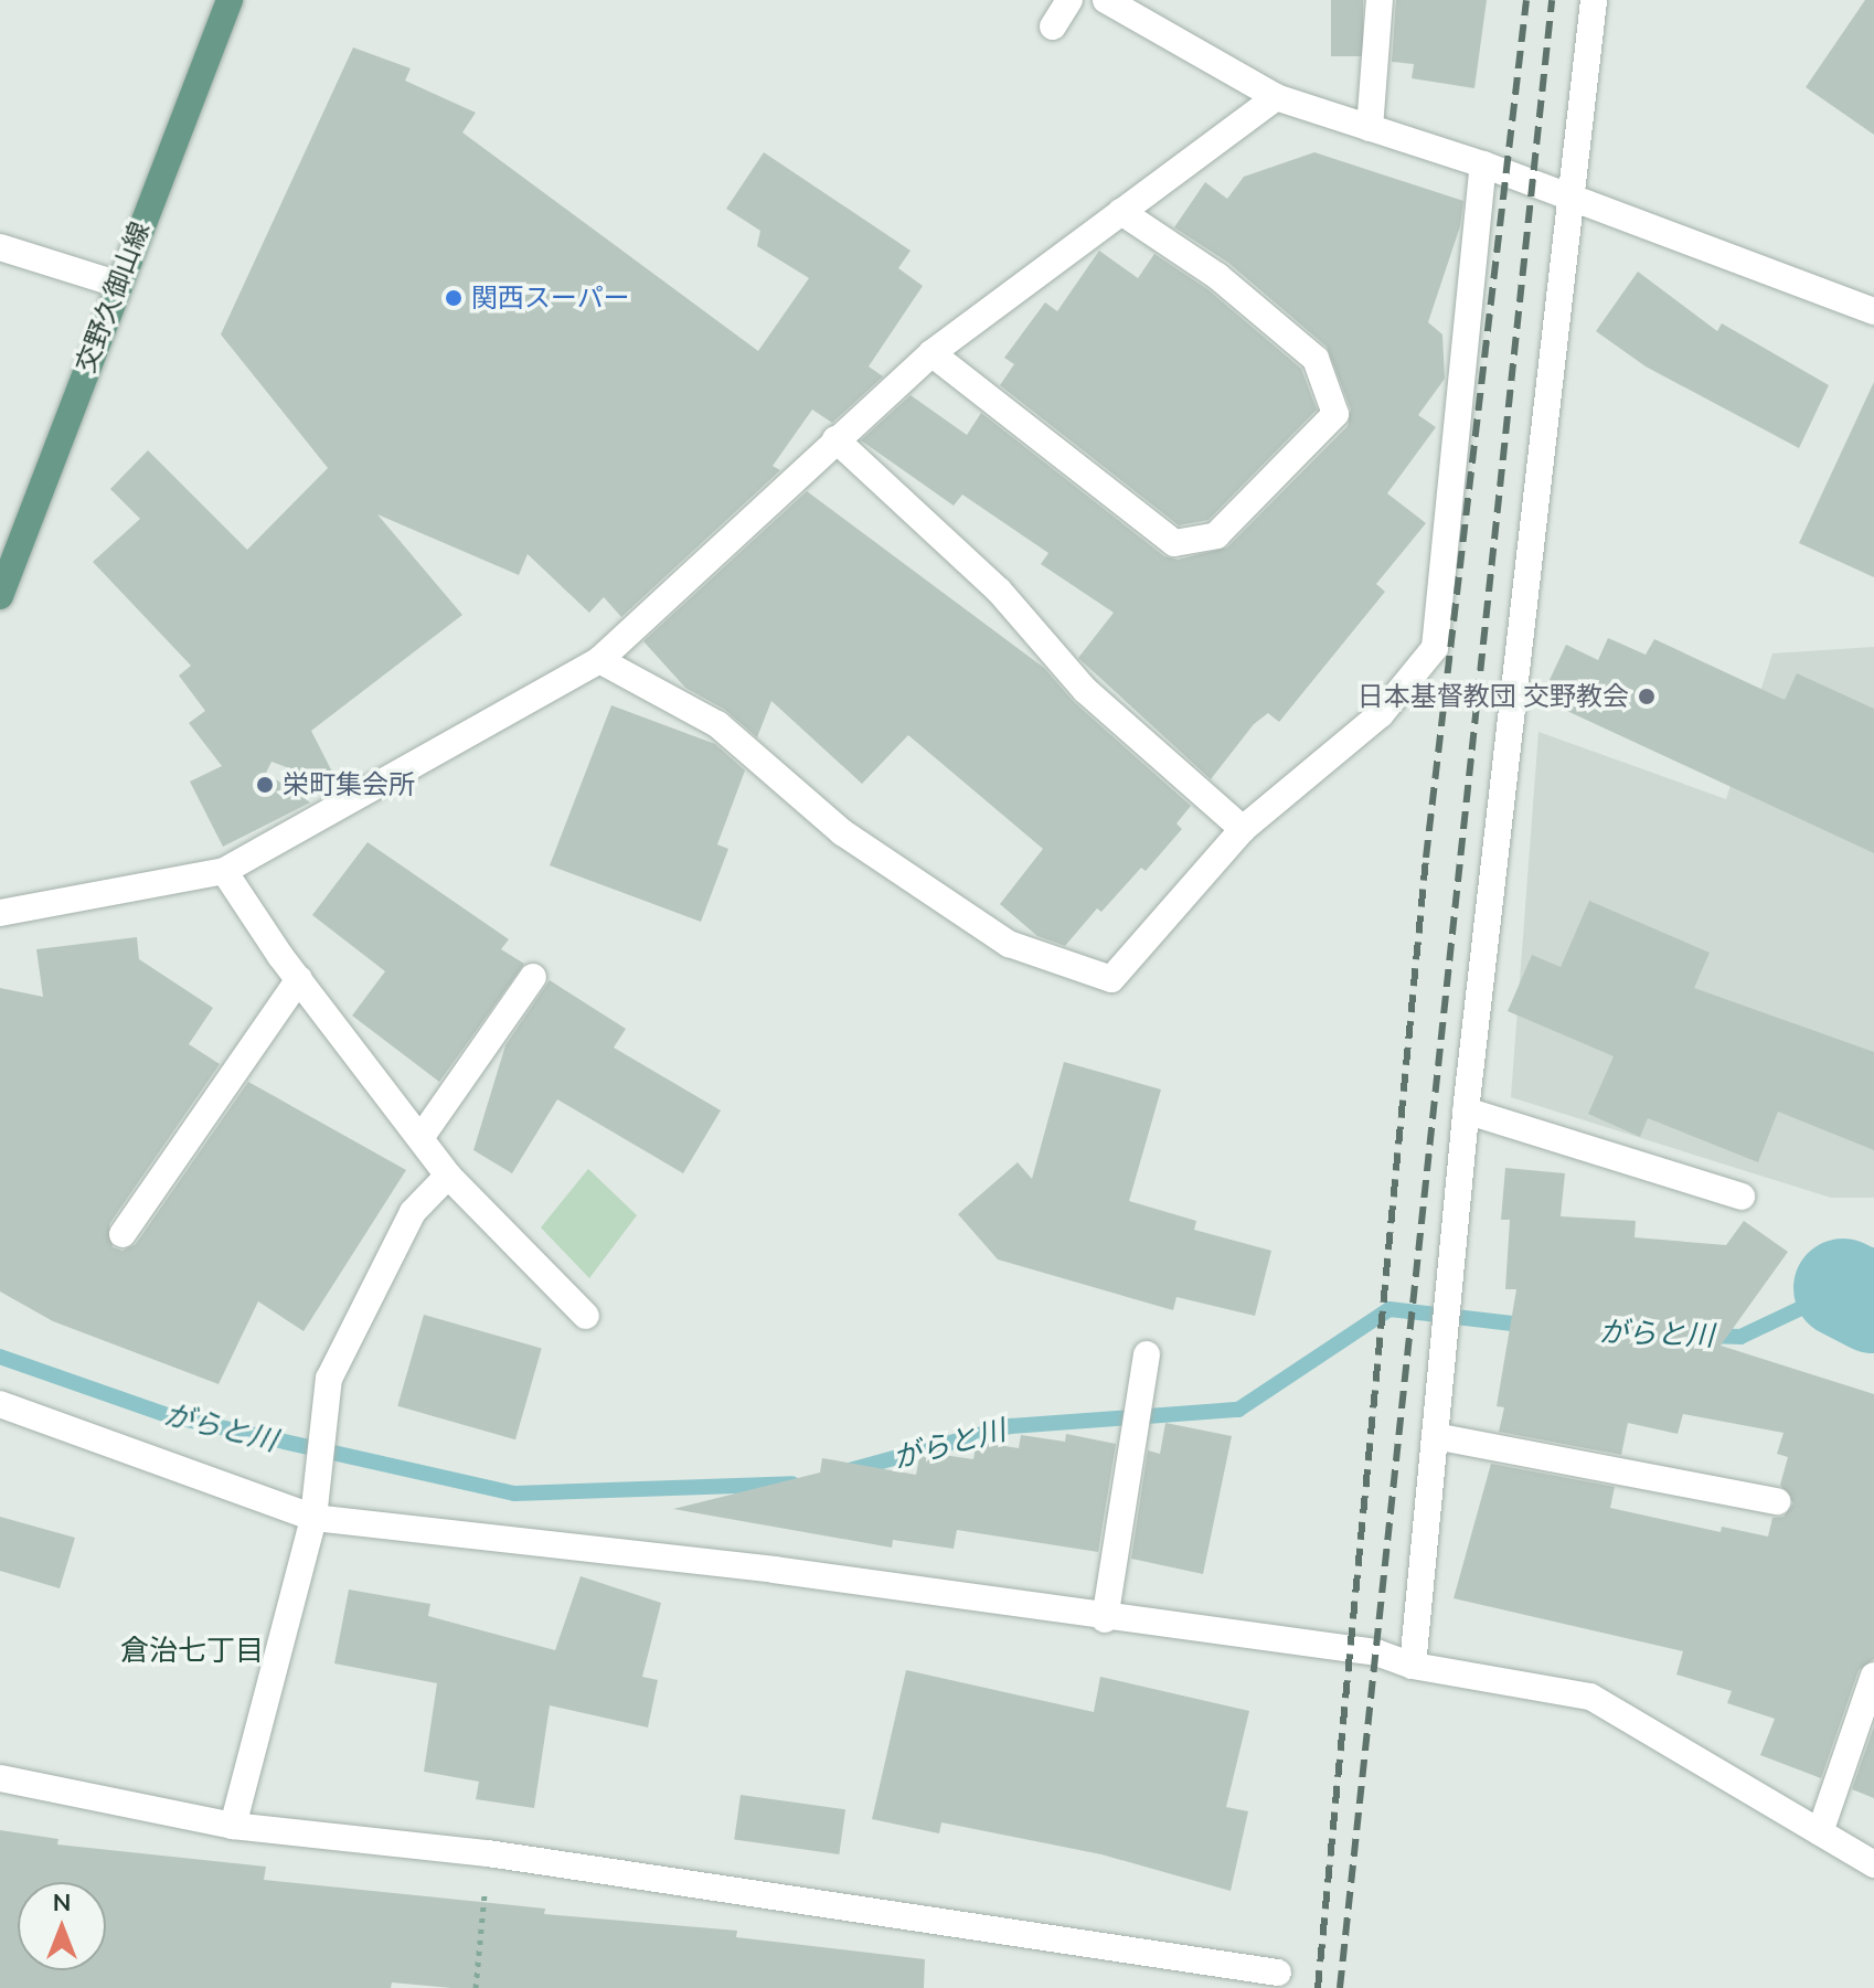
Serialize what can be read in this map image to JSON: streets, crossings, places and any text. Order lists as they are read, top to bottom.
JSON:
{
  "streets": {
    "main road": ["交野久御山線"]
  },
  "districts": ["倉治七丁目"],
  "water": ["がらと川"],
  "places": ["関西スーパー", "日本基督教団 交野教会", "栄町集会所"],
  "north": "top"
}
